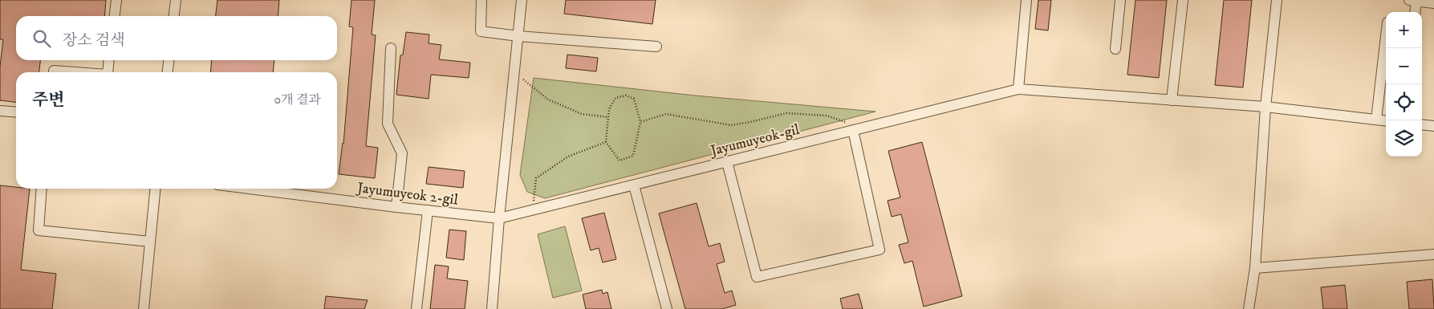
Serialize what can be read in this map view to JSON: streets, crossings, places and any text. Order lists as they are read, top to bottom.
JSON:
{
  "streets": {
    "street": ["Jayumuyeok-gil", "Jayumuyeok 2-gil"]
  },
  "crossings": [
    ["Jayumuyeok-gil", "Jayumuyeok 2-gil"]
  ],
  "page": {
    "map_buttons": ["+", "−"],
    "search": "장소 검색",
    "heading": ["주변", "0개 결과"]
  }
}
